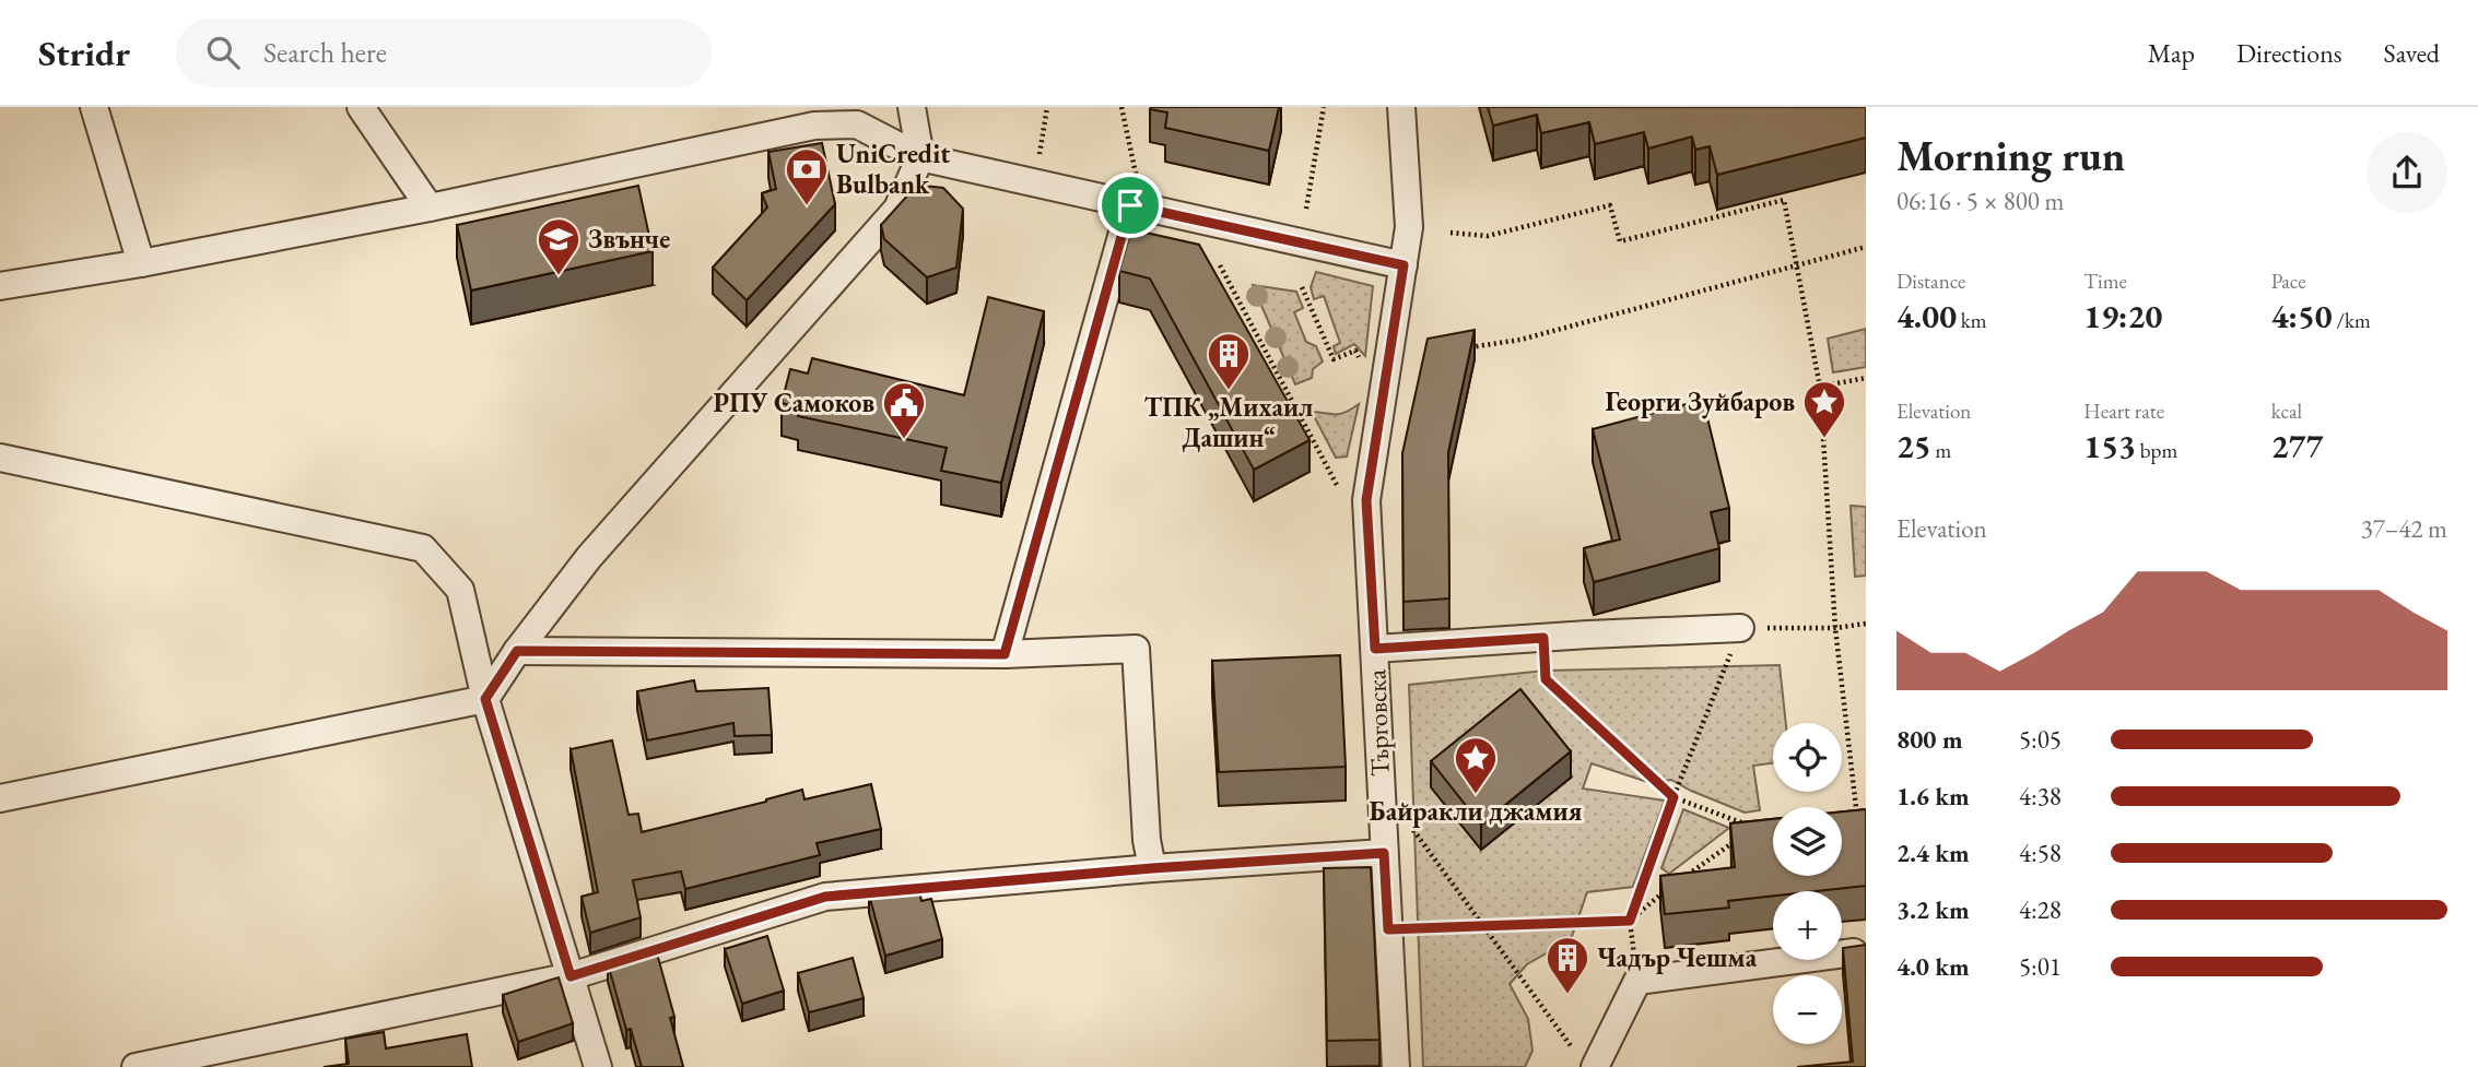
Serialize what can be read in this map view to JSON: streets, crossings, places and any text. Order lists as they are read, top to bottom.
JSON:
{
  "streets": {
    "street": ["Търговска"]
  },
  "places": {
    "bank": ["UniCredit Bulbank"],
    "school or university": ["Звънче"],
    "building": ["ТПК „Михаил Дашин“", "Чадър Чешма"],
    "place": ["Георги Зуйбаров", "Байракли джамия"],
    "public building": ["РПУ Самоков"]
  },
  "page": {
    "header": "Stridr",
    "search": "Search here",
    "nav": ["Map", "Directions", "Saved"],
    "heading": ["Morning run", "06:16 · 5 × 800 m"],
    "stats": [
      ["Distance", "4.00 km"],
      ["Time", "19:20"],
      ["Pace", "4:50 /km"],
      ["Elevation", "25 m"],
      ["Heart rate", "153 bpm"],
      ["kcal", "277"]
    ],
    "chart": ["Elevation", "37–42 m"],
    "list": [
      {
        "name": "800 m",
        "note": "5:05"
      },
      {
        "name": "1.6 km",
        "note": "4:38"
      },
      {
        "name": "2.4 km",
        "note": "4:58"
      },
      {
        "name": "3.2 km",
        "note": "4:28"
      },
      {
        "name": "4.0 km",
        "note": "5:01"
      }
    ],
    "map_buttons": ["+", "−"]
  }
}
